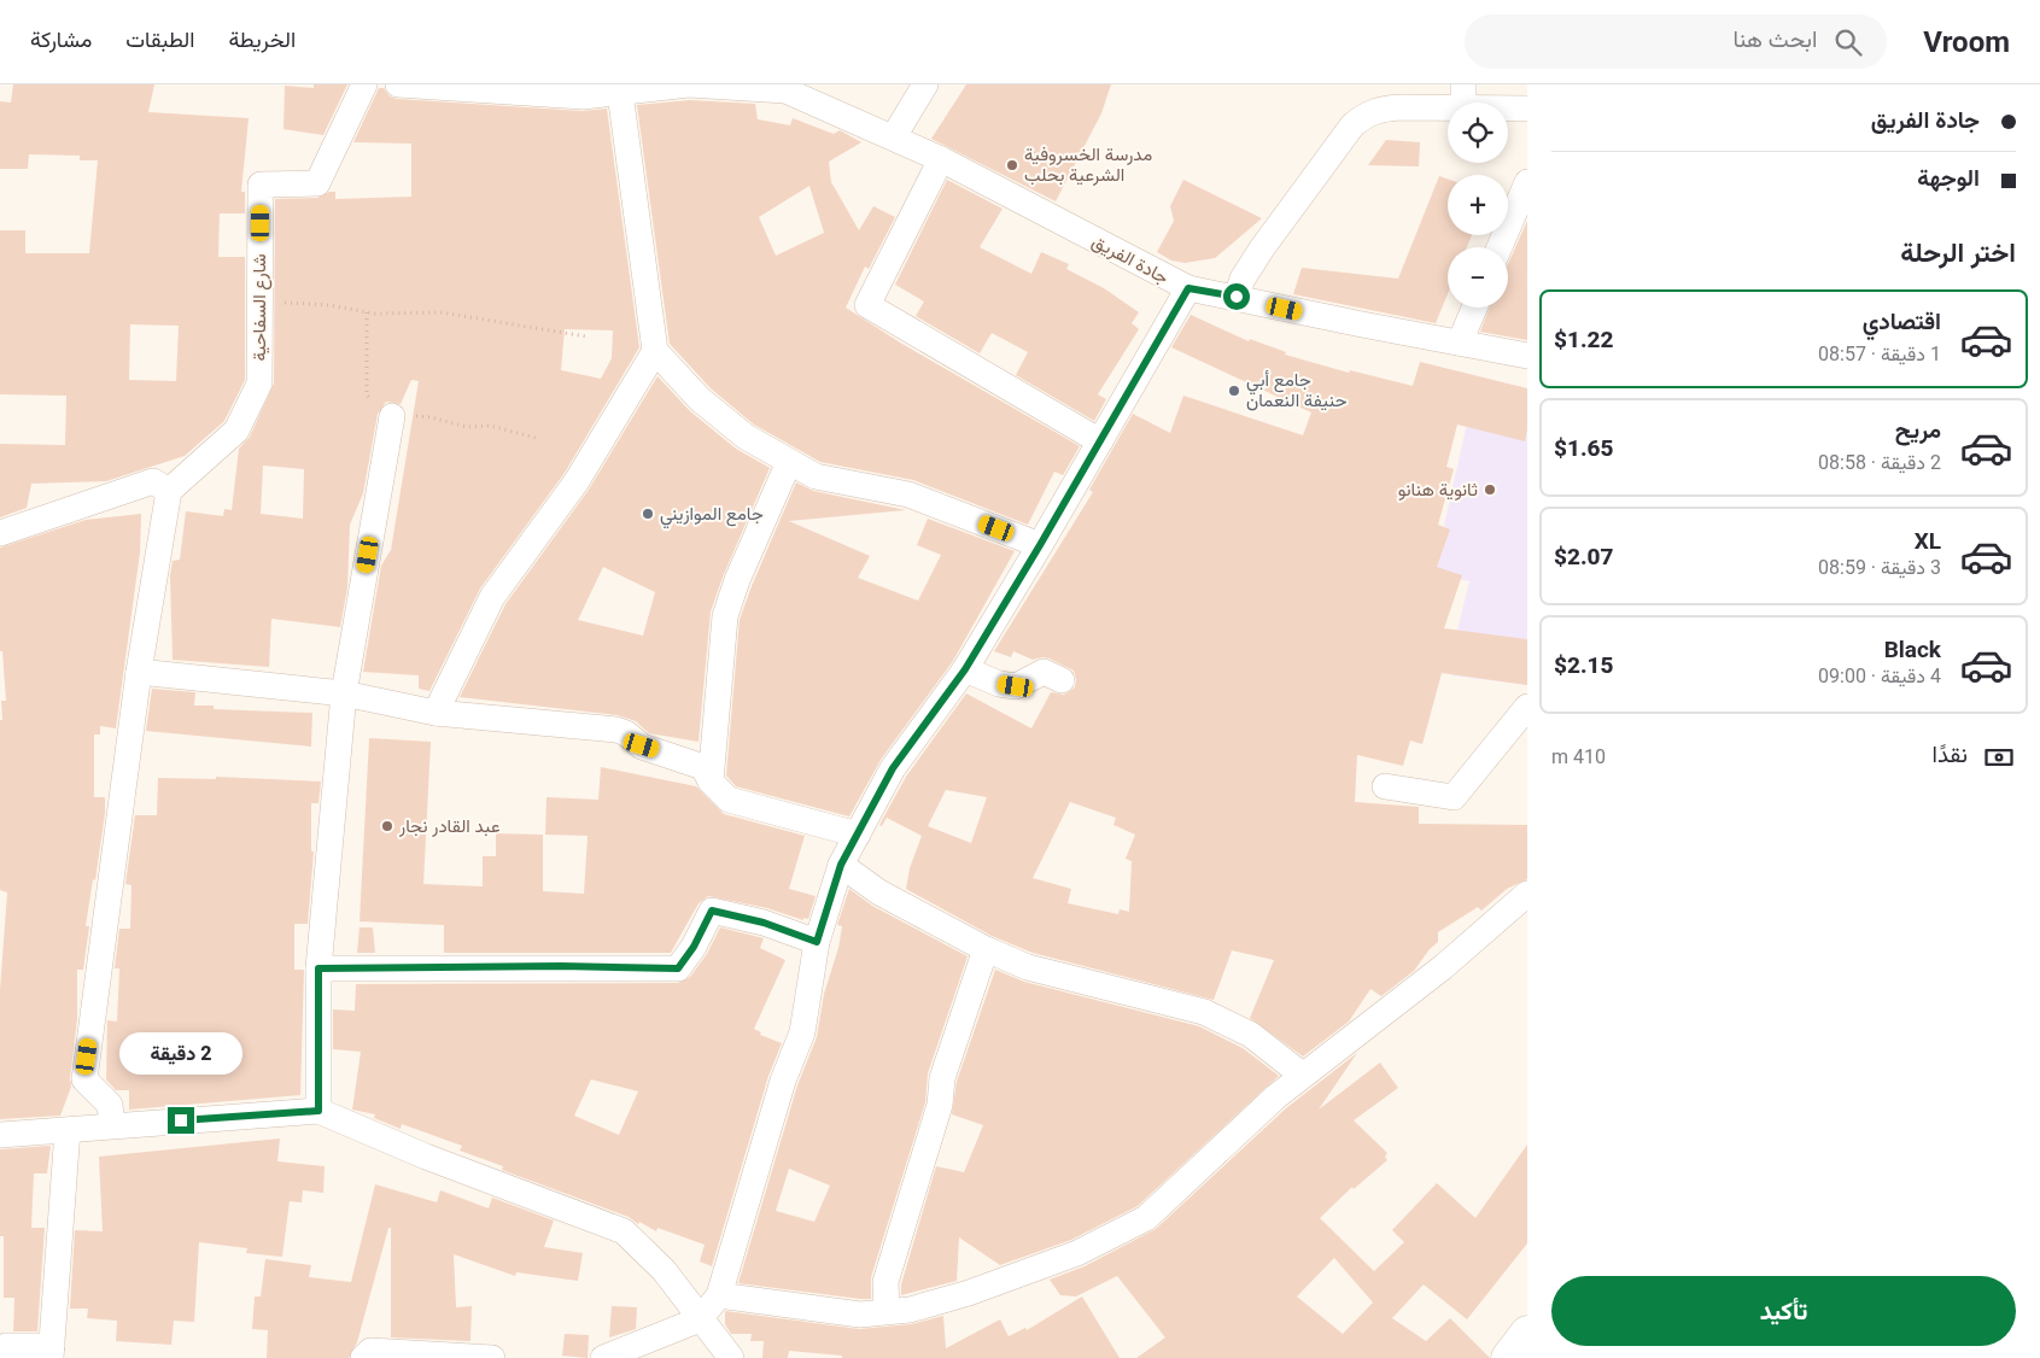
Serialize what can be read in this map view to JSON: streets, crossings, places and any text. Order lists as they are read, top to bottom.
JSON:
{
  "streets": {
    "street": ["جادة الفريق", "شارع السفاحية"]
  },
  "places": [
    "مدرسة الخسروفية الشرعية بحلب",
    "جامع أبي حنيفة النعمان",
    "ثانوية هنانو",
    "جامع الموازيني",
    "عبد القادر نجار"
  ],
  "page": {
    "header": "Vroom",
    "search": "ابحث هنا",
    "nav": ["الخريطة", "الطبقات", "مشاركة"],
    "banner": ["جادة الفريق", "الوجهة"],
    "map_buttons": ["+", "−"],
    "heading": "اختر الرحلة",
    "list": [
      {
        "name": "اقتصادي",
        "note": "1 دقيقة · 08:57",
        "value": "$1.22"
      },
      {
        "name": "مريح",
        "note": "2 دقيقة · 08:58",
        "value": "$1.65"
      },
      {
        "name": "XL",
        "note": "3 دقيقة · 08:59",
        "value": "$2.07"
      },
      {
        "name": "Black",
        "note": "4 دقيقة · 09:00",
        "value": "$2.15"
      }
    ],
    "pay": ["نقدًا", "410 m"],
    "bubble": "2 دقيقة",
    "buttons": "تأكيد"
  }
}
